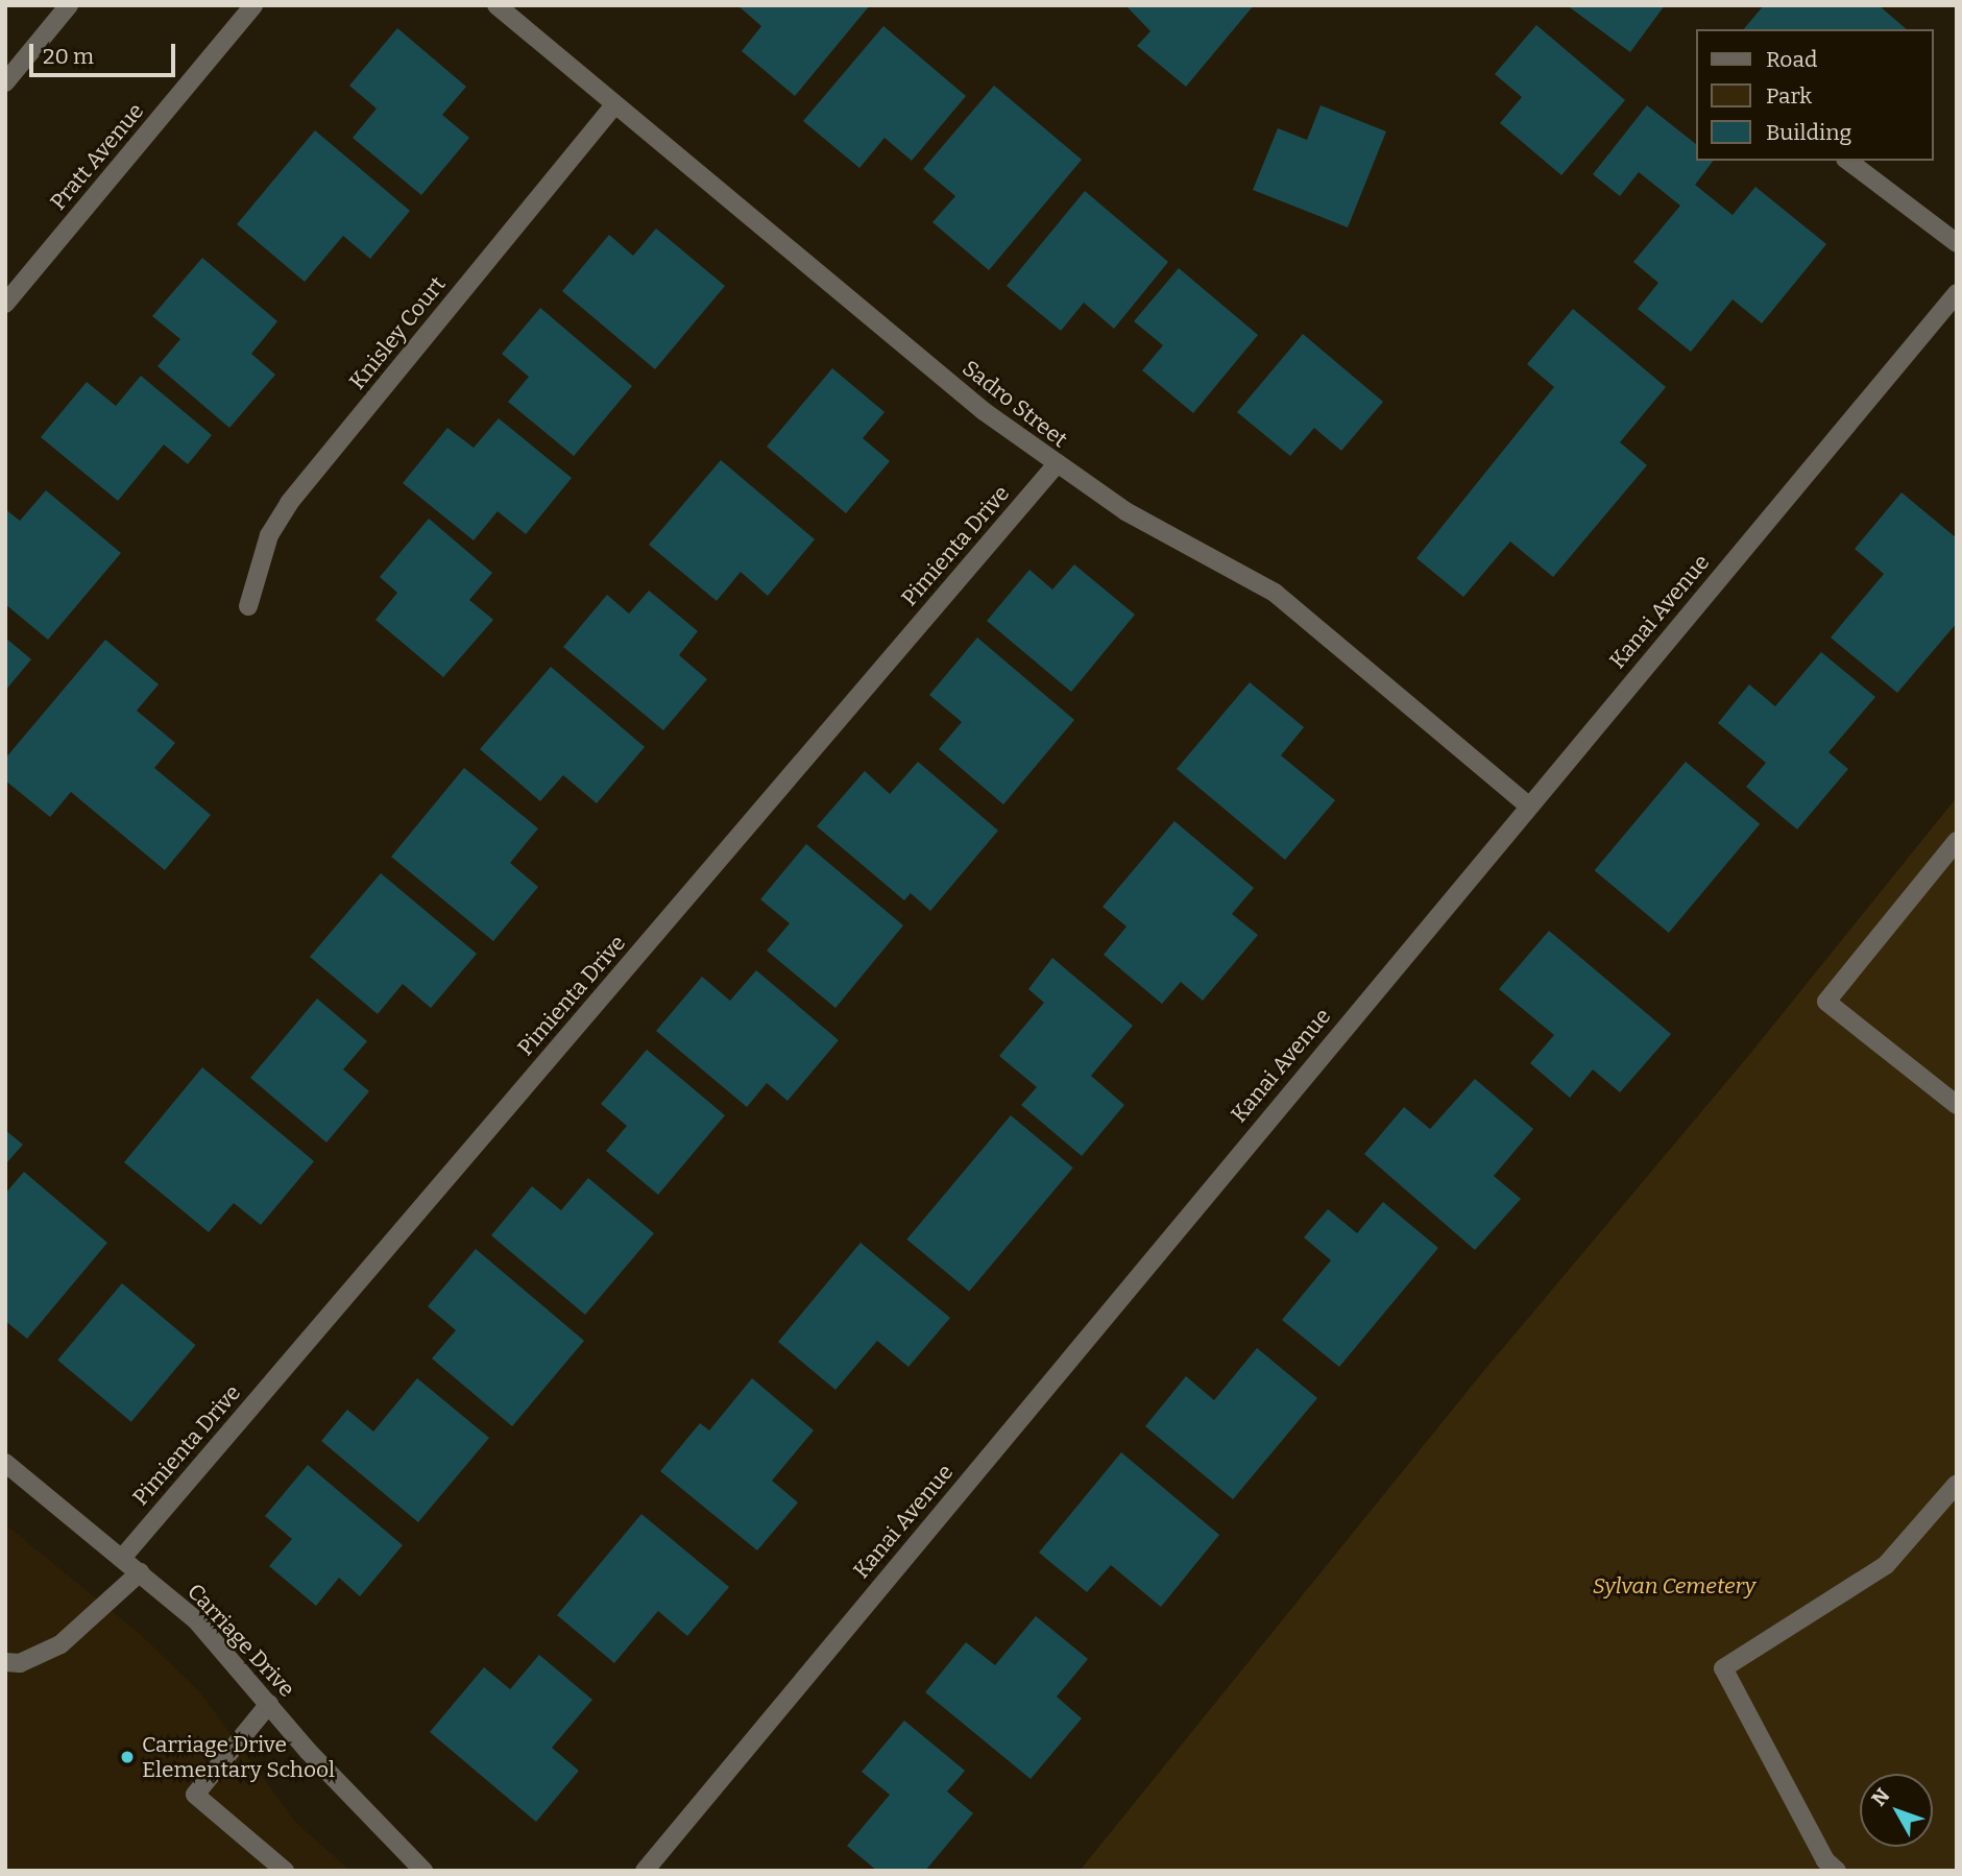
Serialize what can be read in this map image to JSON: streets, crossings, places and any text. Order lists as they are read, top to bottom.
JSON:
{
  "streets": {
    "street": [
      "Pratt Avenue",
      "Knisley Court",
      "Sadro Street",
      "Pimienta Drive",
      "Kanai Avenue",
      "Carriage Drive"
    ]
  },
  "crossings": [
    ["Knisley Court", "Sadro Street"],
    ["Sadro Street", "Pimienta Drive"],
    ["Sadro Street", "Kanai Avenue"],
    ["Pimienta Drive", "Carriage Drive"]
  ],
  "parks": ["Sylvan Cemetery"],
  "places": ["Carriage Drive Elementary School"],
  "legend": ["Road", "Park", "Building"],
  "scale_bar": "20 m",
  "north": "top left"
}
